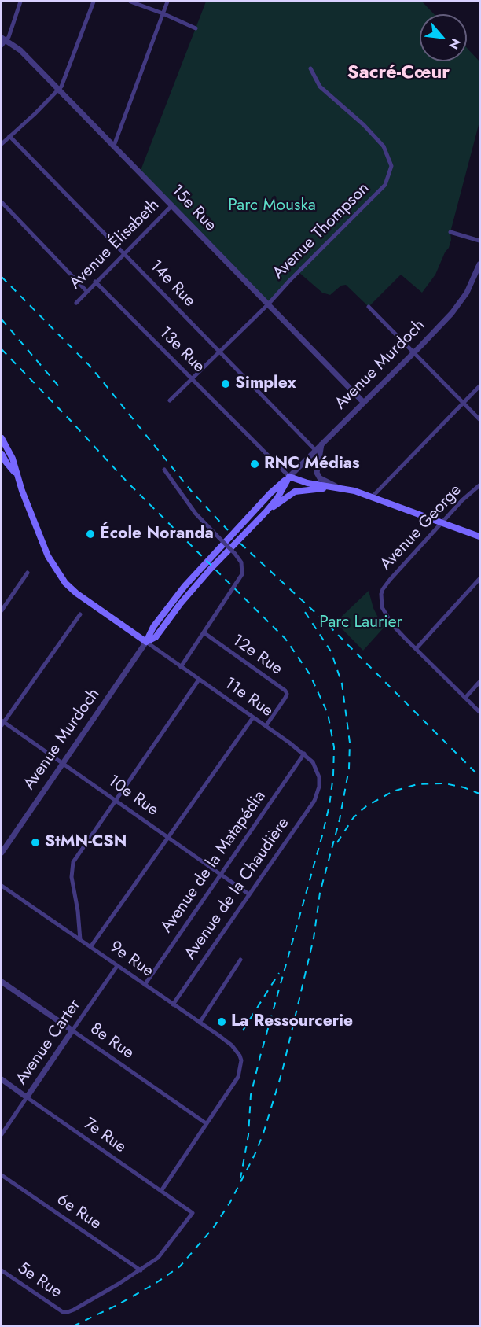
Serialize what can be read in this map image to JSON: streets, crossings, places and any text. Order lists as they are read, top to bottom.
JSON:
{
  "streets": {
    "main road": ["Avenue Murdoch"],
    "street": [
      "15e Rue",
      "Avenue Thompson",
      "Avenue Élisabeth",
      "14e Rue",
      "13e Rue",
      "Avenue George",
      "12e Rue",
      "11e Rue",
      "10e Rue",
      "Avenue de la Matapédia",
      "Avenue de la Chaudière",
      "9e Rue",
      "8e Rue",
      "Avenue Carter",
      "7e Rue",
      "6e Rue",
      "5e Rue"
    ]
  },
  "crossings": [
    ["15e Rue", "Avenue Thompson"],
    ["15e Rue", "Avenue Élisabeth"],
    ["15e Rue", "Avenue Murdoch"],
    ["Avenue Thompson", "14e Rue"],
    ["Avenue Thompson", "13e Rue"],
    ["Avenue Élisabeth", "14e Rue"],
    ["Avenue Élisabeth", "13e Rue"],
    ["14e Rue", "Avenue Murdoch"],
    ["13e Rue", "Avenue Murdoch"],
    ["Avenue Murdoch", "11e Rue"],
    ["Avenue Murdoch", "10e Rue"],
    ["12e Rue", "11e Rue"],
    ["11e Rue", "Avenue de la Matapédia"],
    ["11e Rue", "Avenue de la Chaudière"],
    ["10e Rue", "Avenue de la Matapédia"],
    ["10e Rue", "Avenue de la Chaudière"],
    ["Avenue de la Matapédia", "9e Rue"],
    ["Avenue de la Chaudière", "9e Rue"],
    ["9e Rue", "8e Rue"],
    ["9e Rue", "Avenue Carter"],
    ["8e Rue", "Avenue Carter"],
    ["Avenue Carter", "7e Rue"],
    ["7e Rue", "6e Rue"],
    ["7e Rue", "5e Rue"],
    ["6e Rue", "5e Rue"]
  ],
  "districts": ["Sacré-Cœur"],
  "parks": ["Parc Mouska", "Parc Laurier"],
  "places": [
    "Simplex",
    "RNC Médias",
    "École Noranda",
    "StMN-CSN",
    "La Ressourcerie"
  ],
  "north": "bottom right"
}
